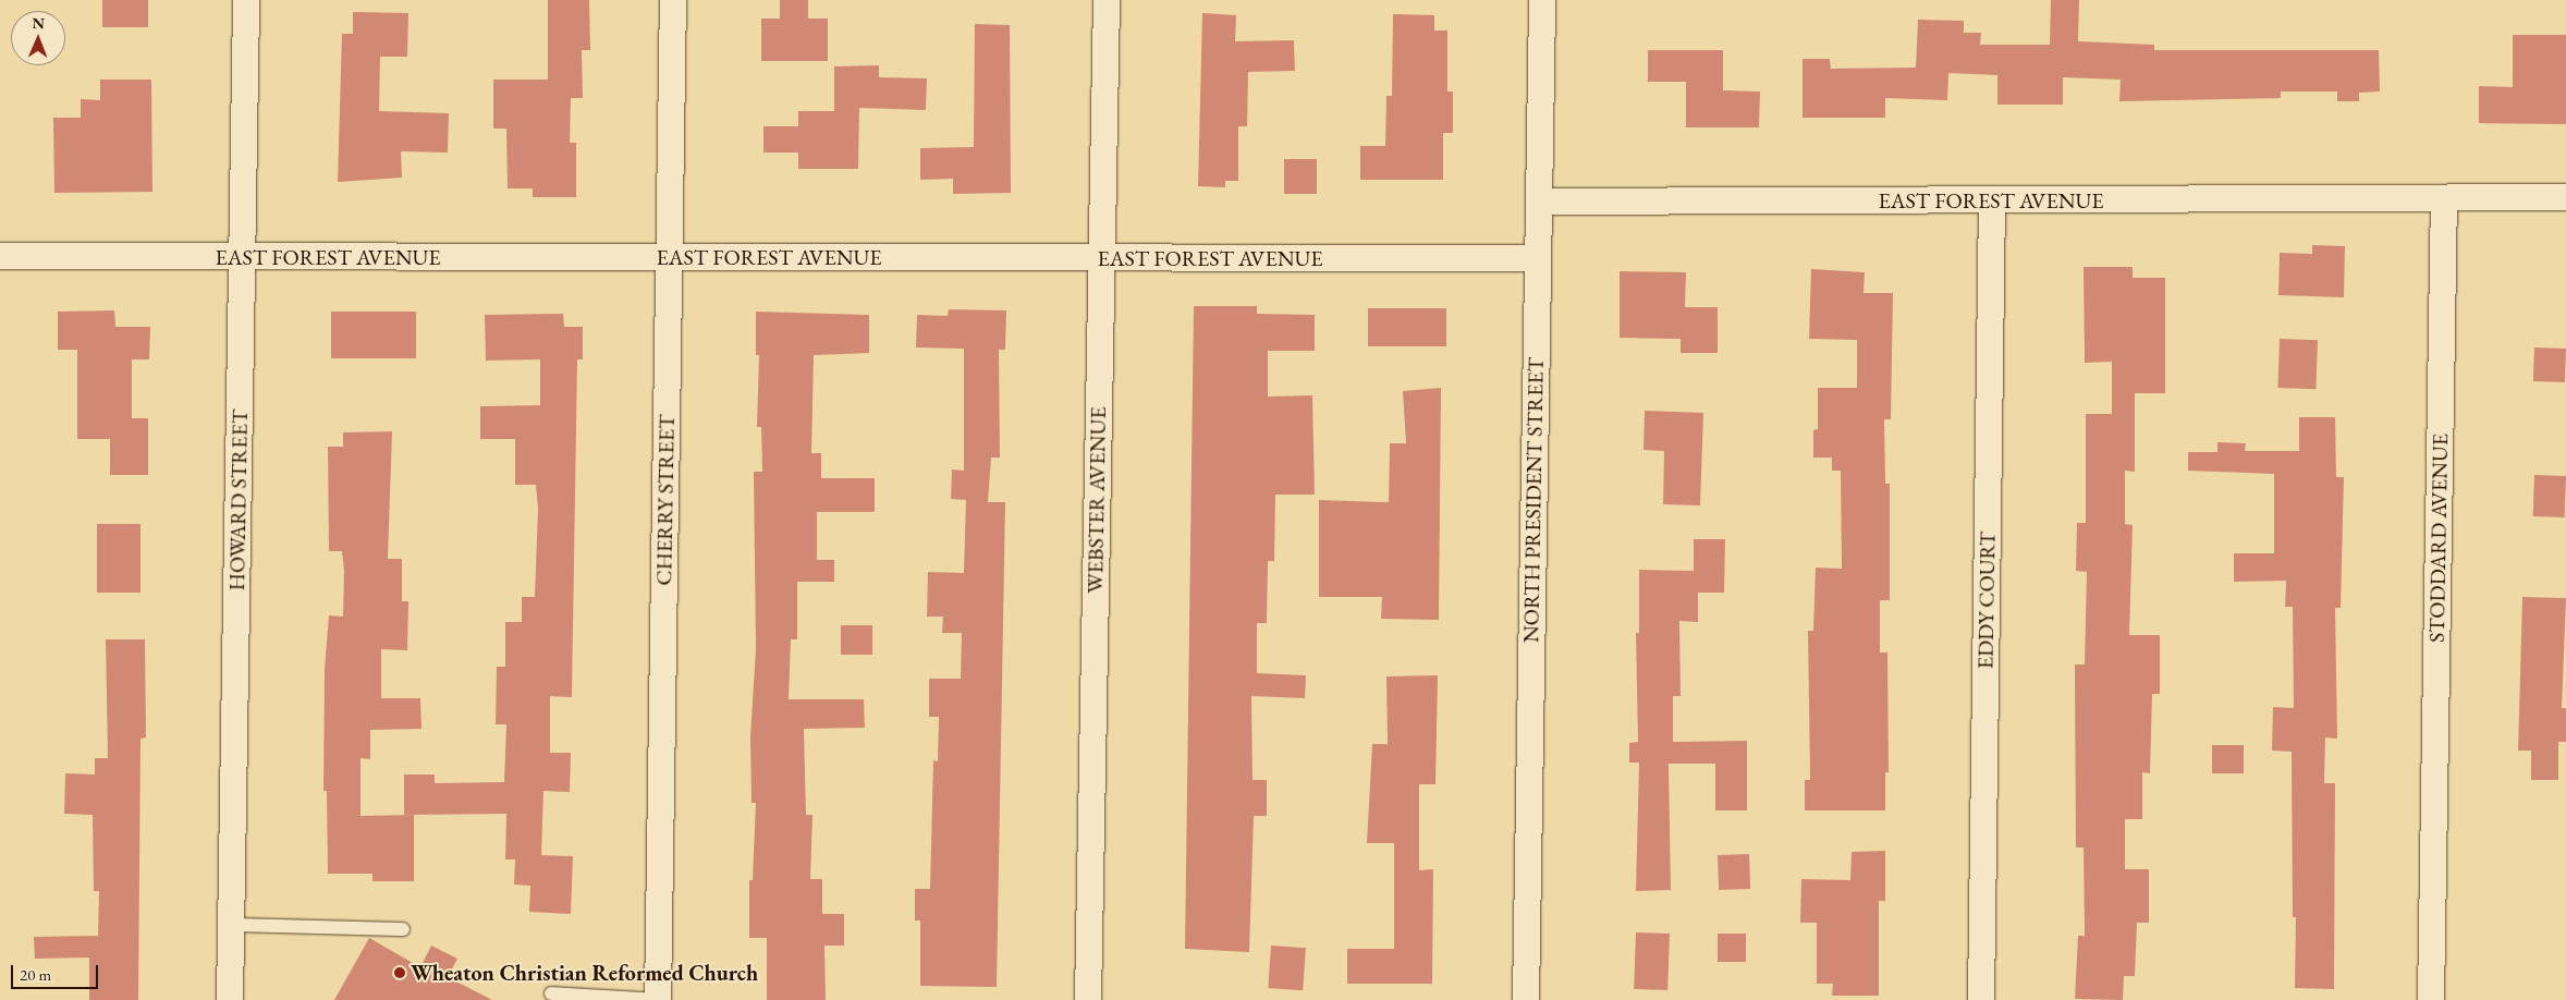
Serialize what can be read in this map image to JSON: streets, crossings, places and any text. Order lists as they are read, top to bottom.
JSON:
{
  "streets": {
    "street": [
      "EAST FOREST AVENUE",
      "HOWARD STREET",
      "CHERRY STREET",
      "WEBSTER AVENUE",
      "NORTH PRESIDENT STREET",
      "STODDARD AVENUE",
      "EDDY COURT"
    ]
  },
  "crossings": [
    ["EAST FOREST AVENUE", "HOWARD STREET"],
    ["EAST FOREST AVENUE", "CHERRY STREET"],
    ["EAST FOREST AVENUE", "WEBSTER AVENUE"],
    ["EAST FOREST AVENUE", "NORTH PRESIDENT STREET"],
    ["EAST FOREST AVENUE", "STODDARD AVENUE"],
    ["EAST FOREST AVENUE", "EDDY COURT"]
  ],
  "places": ["Wheaton Christian Reformed Church"],
  "scale_bar": "20 m",
  "north": "top"
}
